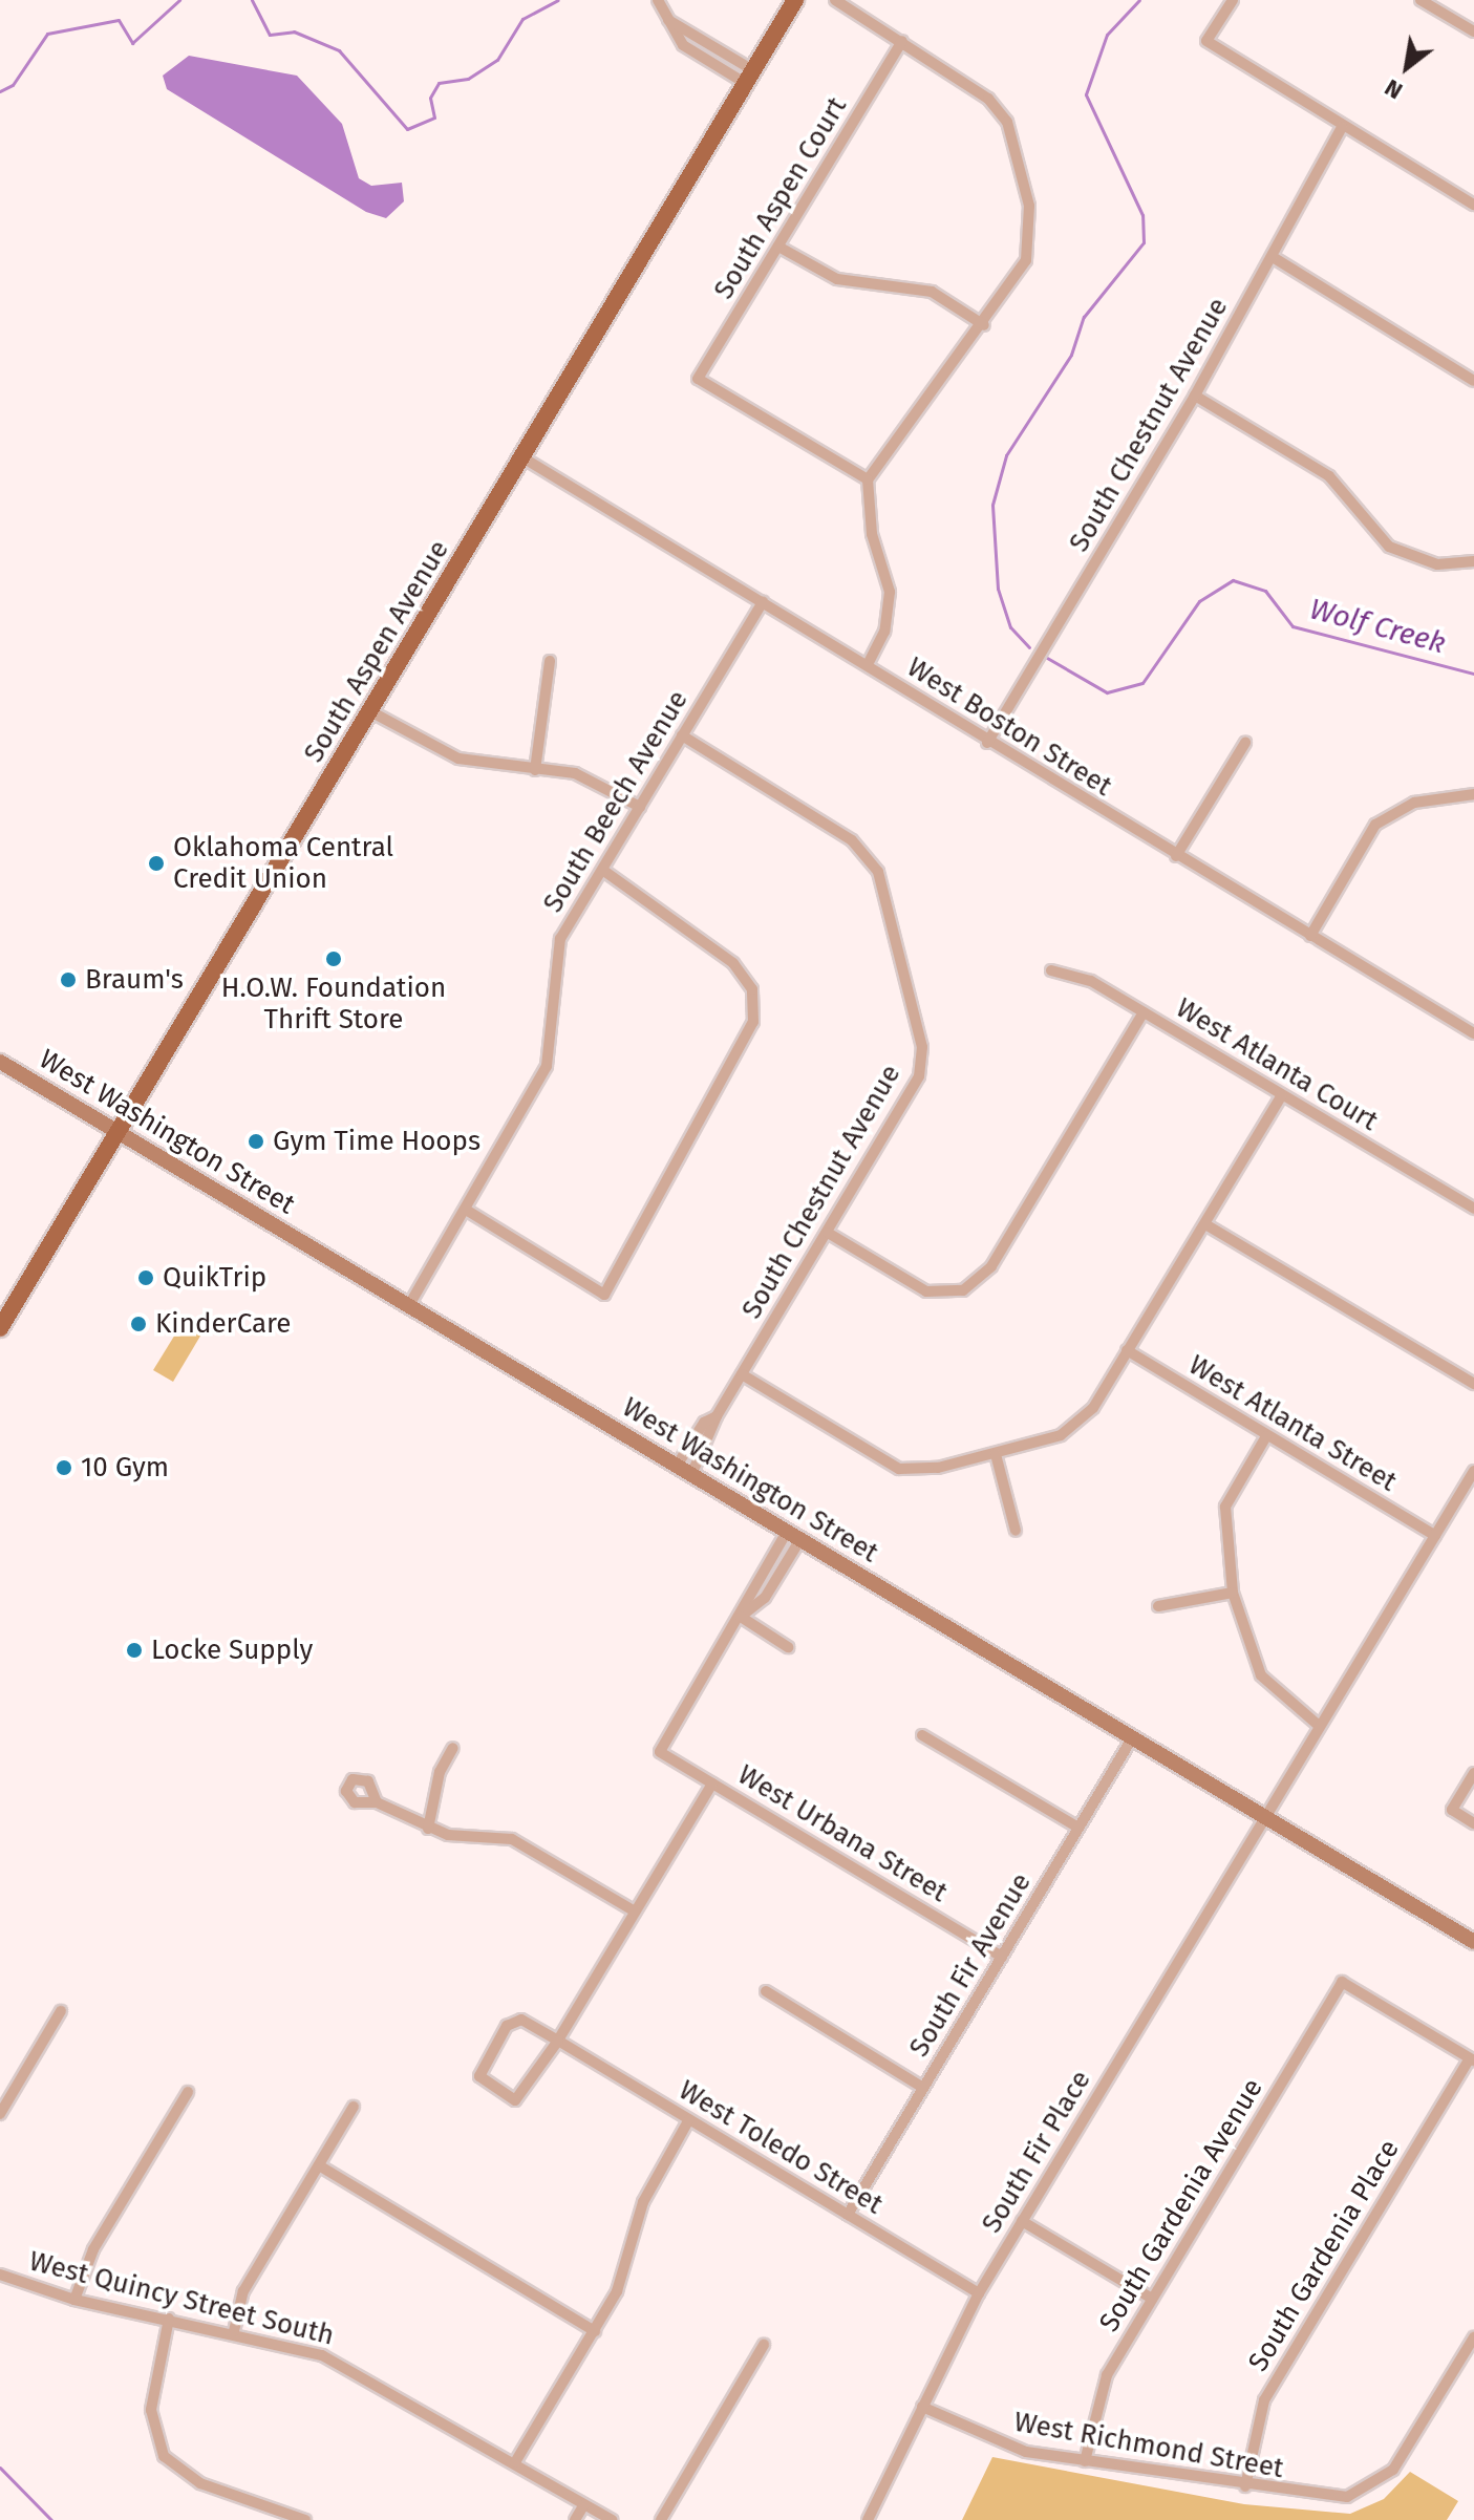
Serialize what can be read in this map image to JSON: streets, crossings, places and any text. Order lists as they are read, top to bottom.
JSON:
{
  "streets": {
    "main road": ["South Aspen Avenue", "West Washington Street"],
    "street": [
      "South Aspen Court",
      "South Chestnut Avenue",
      "West Boston Street",
      "South Beech Avenue",
      "West Atlanta Court",
      "West Atlanta Street",
      "West Urbana Street",
      "South Fir Avenue",
      "West Toledo Street",
      "South Fir Place",
      "South Gardenia Avenue",
      "South Gardenia Place",
      "West Quincy Street South",
      "West Richmond Street"
    ]
  },
  "crossings": [
    ["South Chestnut Avenue", "West Boston Street"],
    ["South Chestnut Avenue", "South Beech Avenue"],
    ["South Chestnut Avenue", "West Washington Street"],
    ["South Aspen Avenue", "West Boston Street"],
    ["South Aspen Avenue", "West Washington Street"],
    ["West Boston Street", "South Beech Avenue"],
    ["South Beech Avenue", "West Washington Street"],
    ["West Washington Street", "South Fir Avenue"],
    ["West Washington Street", "South Fir Place"],
    ["West Urbana Street", "South Fir Avenue"],
    ["South Fir Avenue", "West Toledo Street"],
    ["West Toledo Street", "South Fir Place"],
    ["South Fir Place", "West Richmond Street"],
    ["South Gardenia Avenue", "South Gardenia Place"],
    ["South Gardenia Avenue", "West Richmond Street"],
    ["South Gardenia Place", "West Richmond Street"]
  ],
  "water": ["Wolf Creek"],
  "places": [
    "Oklahoma Central Credit Union",
    "H.O.W. Foundation Thrift Store",
    "Braum's",
    "Gym Time Hoops",
    "QuikTrip",
    "KinderCare",
    "10 Gym",
    "Locke Supply"
  ],
  "north": "bottom left"
}
